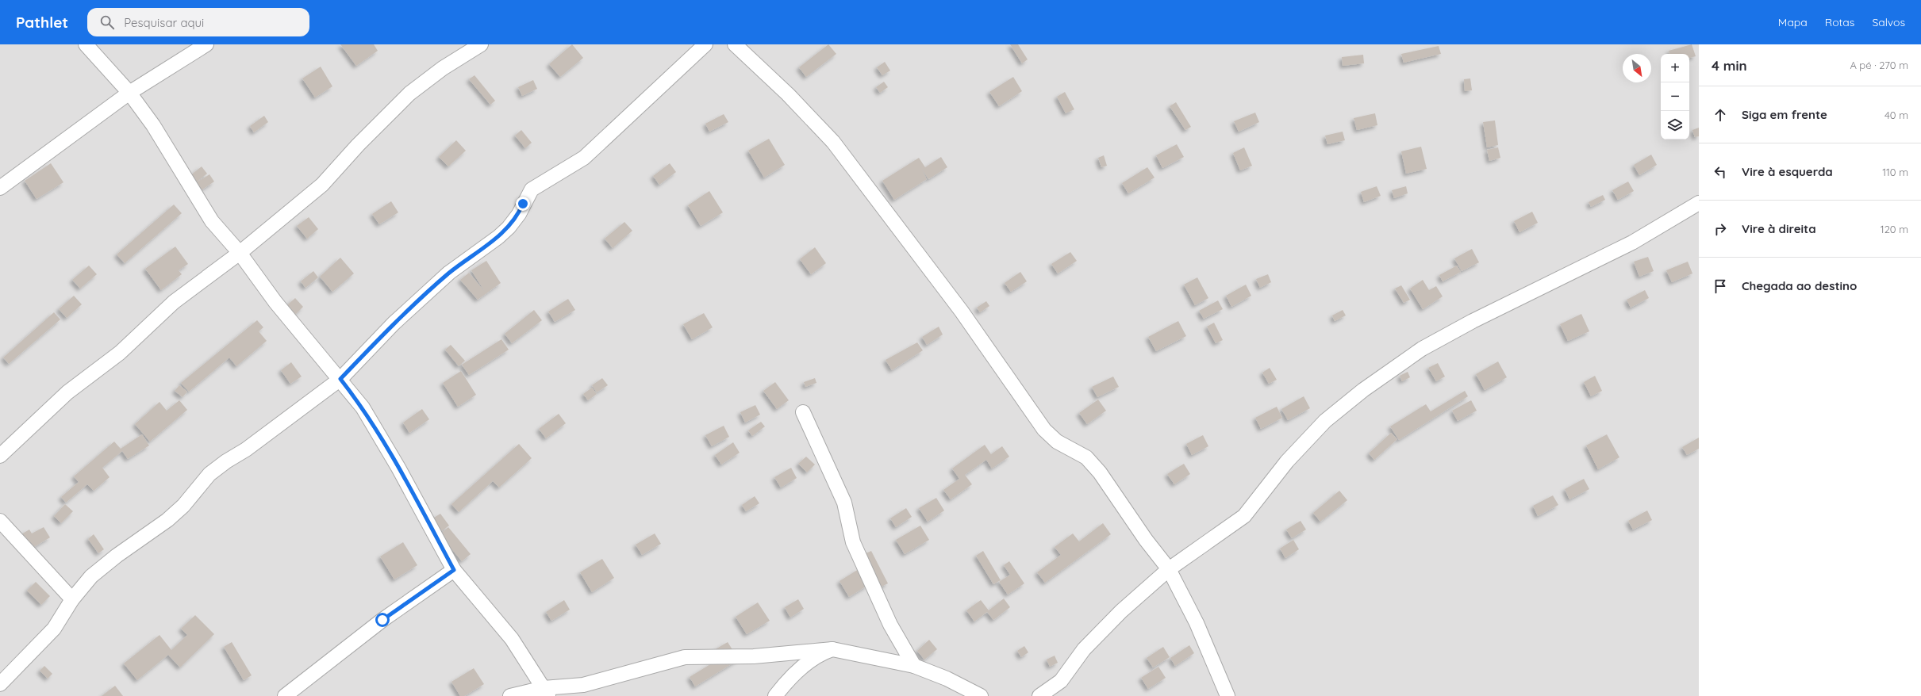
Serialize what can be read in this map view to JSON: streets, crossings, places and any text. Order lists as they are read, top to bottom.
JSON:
{
  "north": "bottom right",
  "page": {
    "header": "Pathlet",
    "search": "Pesquisar aqui",
    "nav": ["Mapa", "Rotas", "Salvos"],
    "heading": ["4 min", "A pé · 270 m"],
    "map_buttons": ["+", "−"],
    "list": [
      ["Siga em frente", "40 m"],
      ["Vire à esquerda", "110 m"],
      ["Vire à direita", "120 m"],
      "Chegada ao destino"
    ]
  }
}
